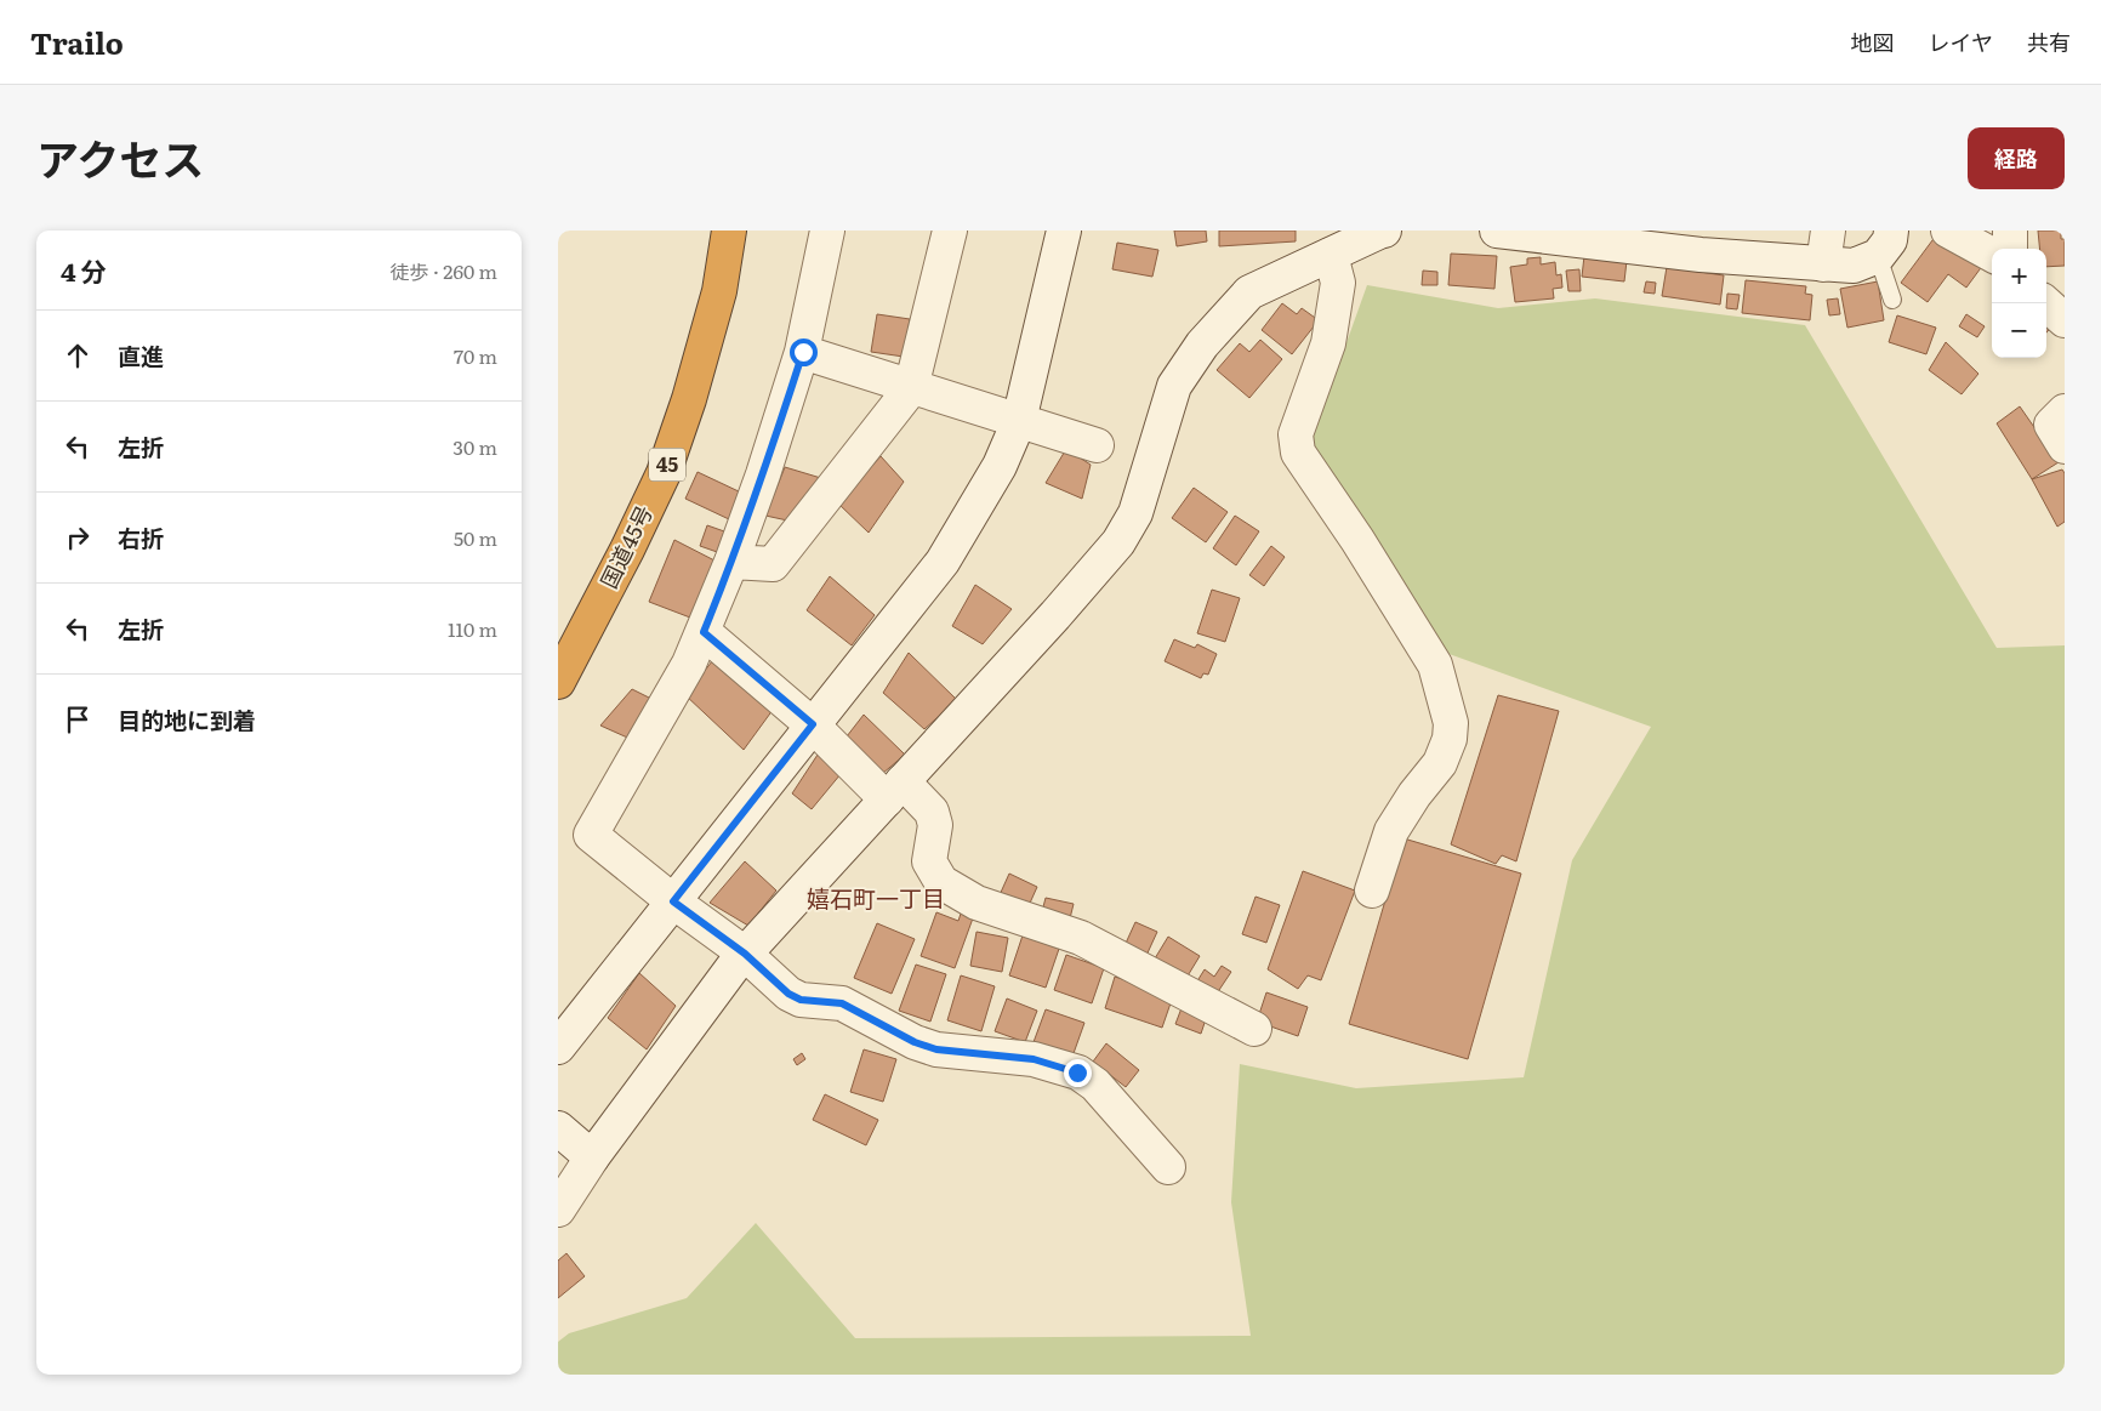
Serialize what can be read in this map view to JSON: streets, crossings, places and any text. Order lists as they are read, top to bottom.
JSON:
{
  "streets": {
    "highway": ["45", "国道45号"]
  },
  "districts": ["嬉石町一丁目"],
  "page": {
    "header": "Trailo",
    "nav": ["地図", "レイヤ", "共有"],
    "title": "アクセス",
    "buttons": "経路",
    "heading": ["4 分", "徒歩 · 260 m"],
    "map_buttons": ["+", "−"],
    "list": [
      ["直進", "70 m"],
      ["左折", "30 m"],
      ["右折", "50 m"],
      ["左折", "110 m"],
      "目的地に到着"
    ]
  }
}
